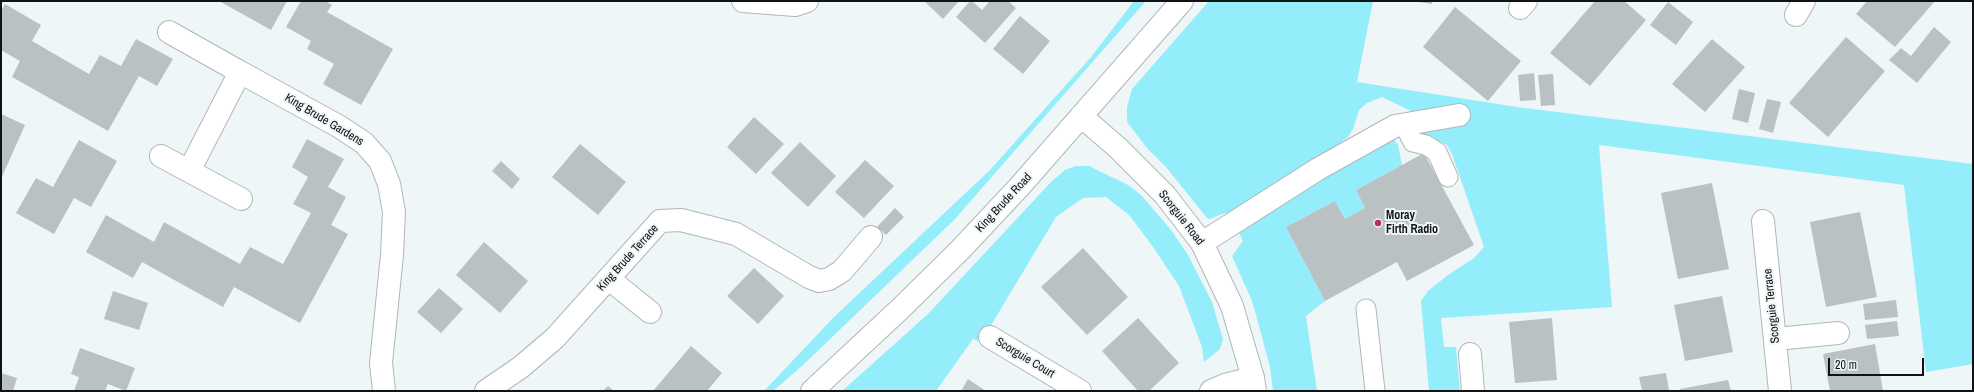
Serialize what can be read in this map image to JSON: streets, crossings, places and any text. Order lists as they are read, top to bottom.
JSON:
{
  "streets": {
    "street": [
      "King Brude Gardens",
      "King Brude Road",
      "Scorguie Road",
      "King Brude Terrace",
      "Scorguie Terrace",
      "Scorguie Court"
    ]
  },
  "crossings": [
    ["King Brude Road", "Scorguie Road"]
  ],
  "places": ["Moray Firth Radio"],
  "scale_bar": "20 m"
}
